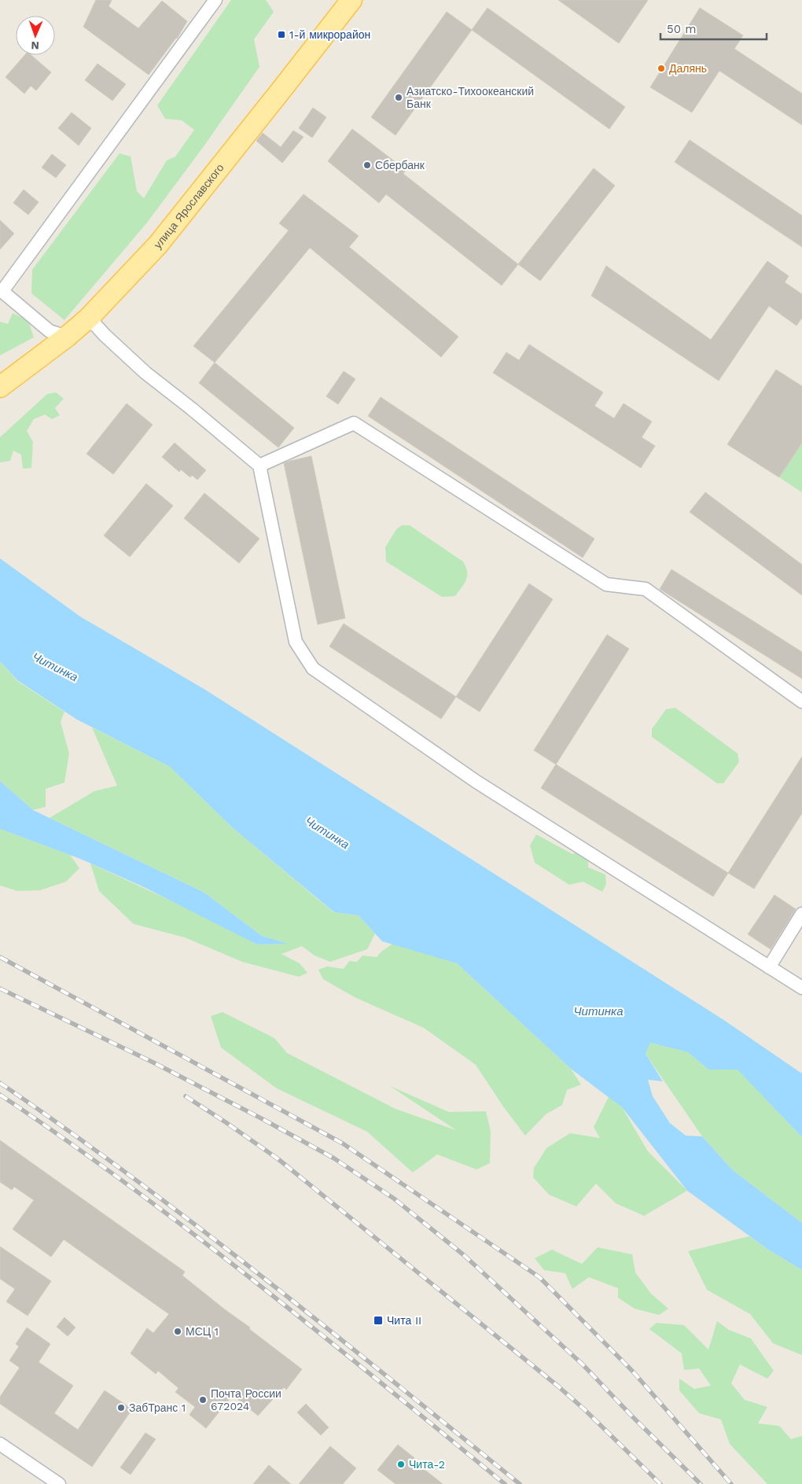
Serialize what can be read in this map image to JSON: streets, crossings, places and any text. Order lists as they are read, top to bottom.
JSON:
{
  "streets": {
    "main road": ["улица Ярославского"]
  },
  "water": ["Читинка"],
  "places": {
    "transit": ["1-й микрорайон", "Чита II"],
    "other": [
      "Далянь",
      "Азиатско-Тихоокеанский Банк",
      "Сбербанк",
      "МСЦ 1",
      "Почта России 672024",
      "ЗабТранс 1",
      "Чита-2"
    ]
  },
  "scale_bar": "50 m",
  "north": "bottom"
}
